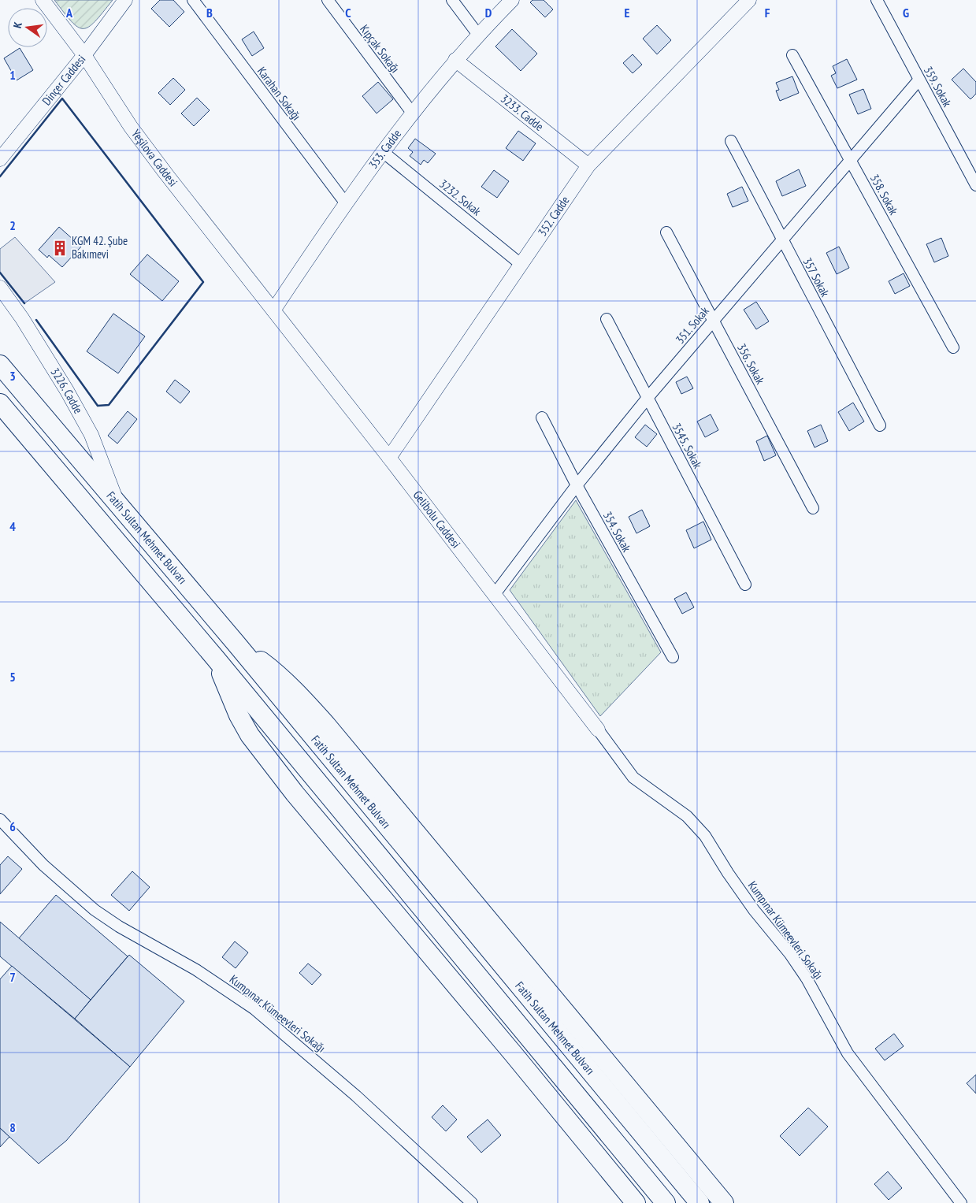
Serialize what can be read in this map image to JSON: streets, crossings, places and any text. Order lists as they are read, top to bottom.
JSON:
{
  "streets": {
    "highway": ["Fatih Sultan Mehmet Bulvarı"],
    "street": [
      "Kıpçak Sokağı",
      "Dinçer Caddesi",
      "359. Sokak",
      "Karahan Sokağı",
      "3233. Cadde",
      "353. Cadde",
      "Yeşilova Caddesi",
      "358. Sokak",
      "3232. Sokak",
      "352. Cadde",
      "357 Sokak",
      "351. Sokak",
      "356. Sokak",
      "3226. Cadde",
      "3545. Sokak",
      "Gelibolu Caddesi",
      "354. Sokak",
      "Kumpınar Kümeevleri Sokağı"
    ]
  },
  "crossings": [
    ["Kıpçak Sokağı", "353. Cadde"],
    ["Dinçer Caddesi", "Yeşilova Caddesi"],
    ["359. Sokak", "351. Sokak"],
    ["Karahan Sokağı", "353. Cadde"],
    ["3233. Cadde", "353. Cadde"],
    ["3233. Cadde", "352. Cadde"],
    ["353. Cadde", "Yeşilova Caddesi"],
    ["353. Cadde", "3232. Sokak"],
    ["353. Cadde", "Gelibolu Caddesi"],
    ["Yeşilova Caddesi", "Gelibolu Caddesi"],
    ["358. Sokak", "351. Sokak"],
    ["3232. Sokak", "352. Cadde"],
    ["352. Cadde", "Gelibolu Caddesi"],
    ["357 Sokak", "351. Sokak"],
    ["351. Sokak", "356. Sokak"],
    ["351. Sokak", "3545. Sokak"],
    ["351. Sokak", "Gelibolu Caddesi"],
    ["351. Sokak", "354. Sokak"],
    ["3226. Cadde", "Fatih Sultan Mehmet Bulvarı"],
    ["Gelibolu Caddesi", "Kumpınar Kümeevleri Sokağı"]
  ],
  "places": {
    "building": ["KGM 42. Şube Bakımevi"]
  },
  "north": "left",
  "grid": {
    "columns": [
      "A",
      "B",
      "C",
      "D",
      "E",
      "F",
      "G"
    ],
    "rows": [
      "1",
      "2",
      "3",
      "4",
      "5",
      "6",
      "7",
      "8"
    ]
  }
}
